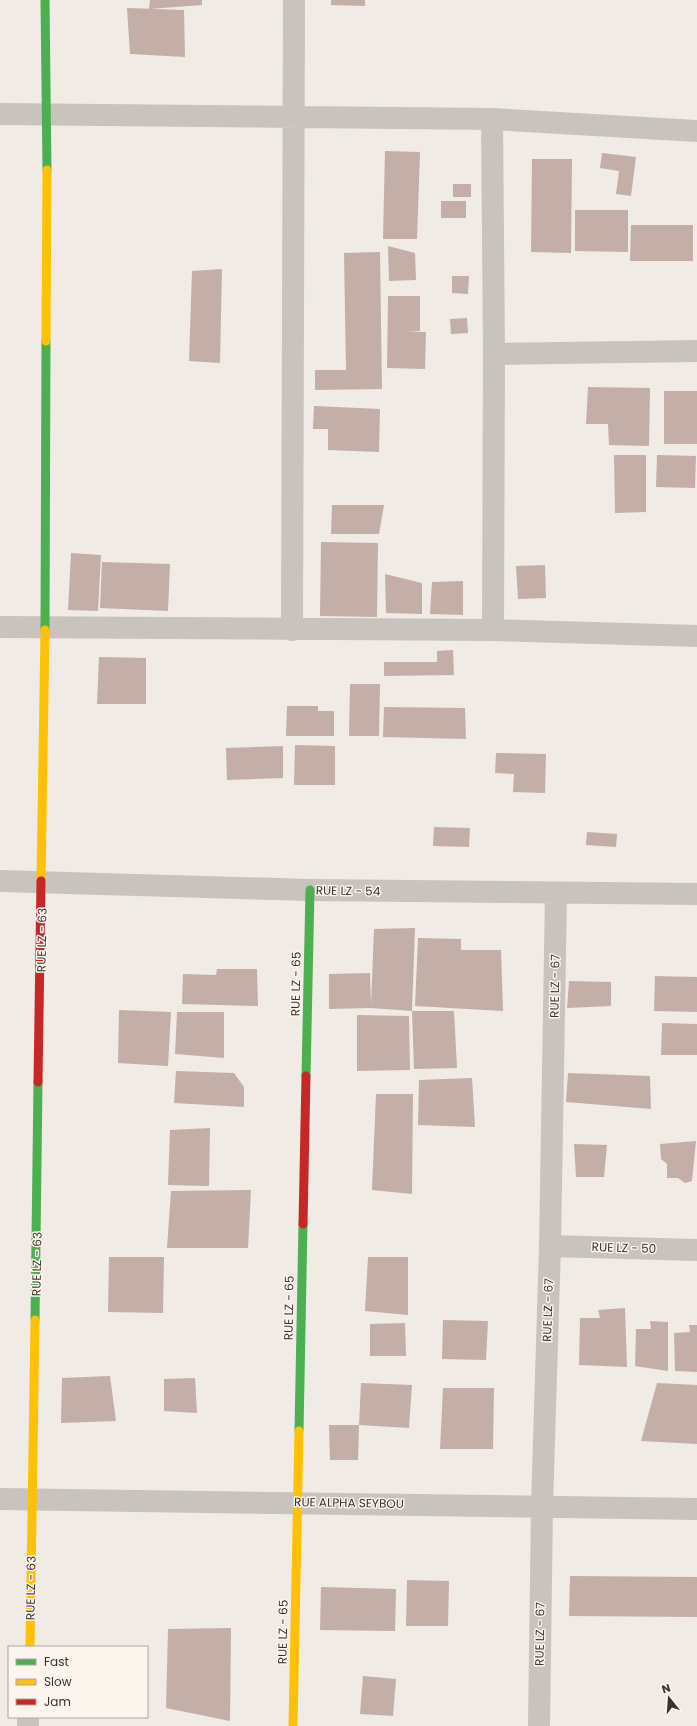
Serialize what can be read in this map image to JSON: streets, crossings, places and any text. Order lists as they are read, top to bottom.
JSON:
{
  "streets": {
    "street": [
      "RUE LZ - 54",
      "RUE LZ - 63",
      "RUE LZ - 65",
      "RUE LZ - 67",
      "RUE LZ - 50",
      "RUE ALPHA SEYBOU"
    ]
  },
  "crossings": [
    ["RUE LZ - 54", "RUE LZ - 63"],
    ["RUE LZ - 54", "RUE LZ - 65"],
    ["RUE LZ - 54", "RUE LZ - 67"],
    ["RUE LZ - 63", "RUE ALPHA SEYBOU"],
    ["RUE LZ - 65", "RUE ALPHA SEYBOU"],
    ["RUE LZ - 67", "RUE LZ - 50"],
    ["RUE LZ - 67", "RUE ALPHA SEYBOU"]
  ],
  "legend": ["Fast", "Slow", "Jam"],
  "north": "top"
}
